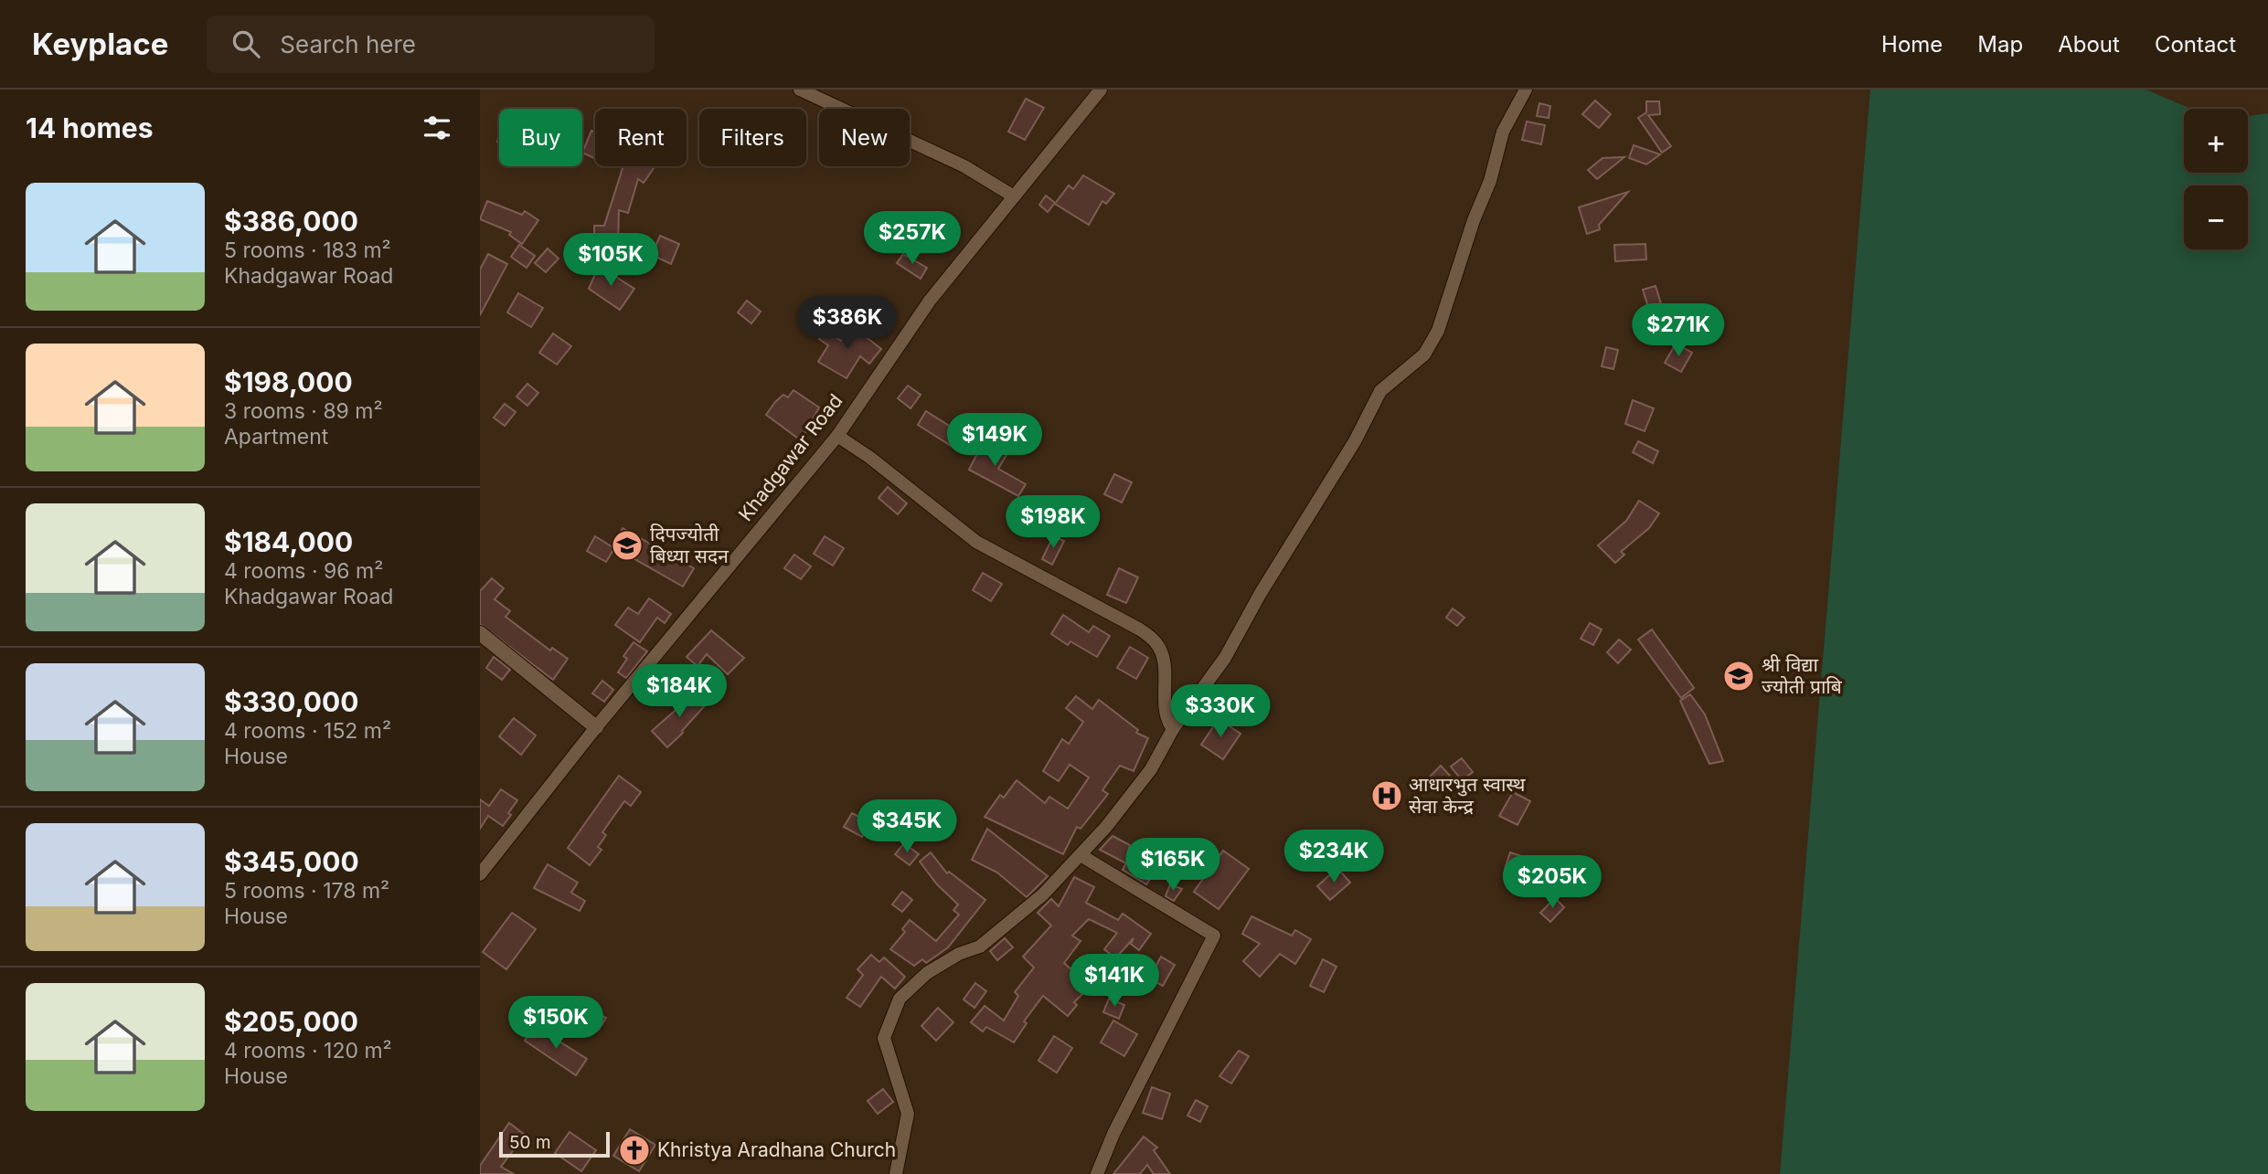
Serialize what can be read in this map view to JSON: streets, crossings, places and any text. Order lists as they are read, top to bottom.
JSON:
{
  "streets": {
    "street": ["Khadgawar Road"]
  },
  "places": {
    "school or university": ["दिपज्योती बिध्या सदन", "श्री विद्या ज्योती प्राबि"],
    "hospital": ["आधारभुत स्वास्थ सेवा केन्द्र"],
    "church": ["Khristya Aradhana Church"]
  },
  "scale_bar": "50 m",
  "page": {
    "header": "Keyplace",
    "search": "Search here",
    "nav": [
      "Home",
      "Map",
      "About",
      "Contact"
    ],
    "heading": "14 homes",
    "map_buttons": ["+", "−"],
    "chip": [
      "Buy",
      "Rent",
      "Filters",
      "New"
    ],
    "list": [
      {
        "name": "$386,000",
        "note": "5 rooms · 183 m² · Khadgawar Road"
      },
      {
        "name": "$198,000",
        "note": "3 rooms · 89 m² · Apartment"
      },
      {
        "name": "$184,000",
        "note": "4 rooms · 96 m² · Khadgawar Road"
      },
      {
        "name": "$330,000",
        "note": "4 rooms · 152 m² · House"
      },
      {
        "name": "$345,000",
        "note": "5 rooms · 178 m² · House"
      },
      {
        "name": "$205,000",
        "note": "4 rooms · 120 m² · House"
      }
    ],
    "price": [
      "$257K",
      "$105K",
      "$386K",
      "$271K",
      "$149K",
      "$198K",
      "$184K",
      "$330K",
      "$345K",
      "$234K",
      "$165K",
      "$205K",
      "$141K",
      "$150K"
    ],
    "scale": "50 m"
  }
}
